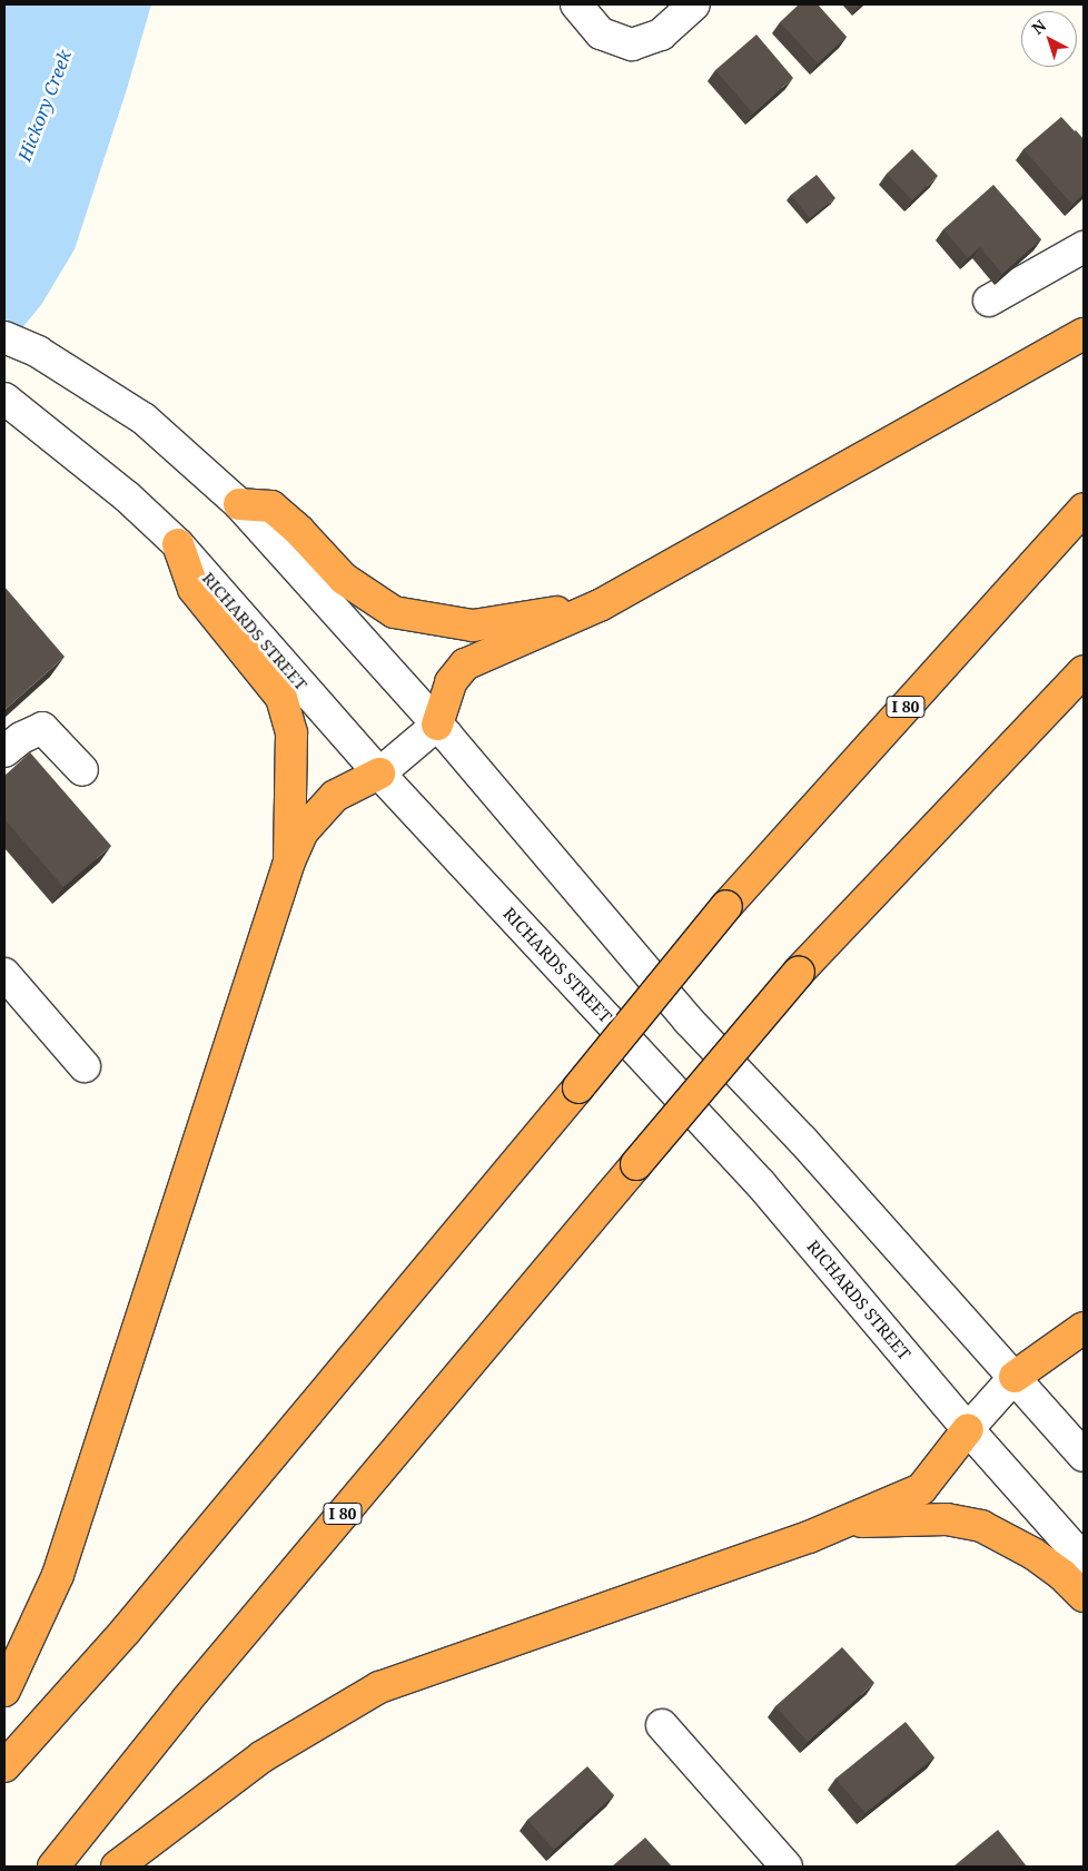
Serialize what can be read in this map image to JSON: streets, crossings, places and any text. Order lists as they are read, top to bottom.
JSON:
{
  "streets": {
    "highway": ["I 80"],
    "street": ["RICHARDS STREET"]
  },
  "water": ["Hickory Creek"],
  "north": "top left"
}
